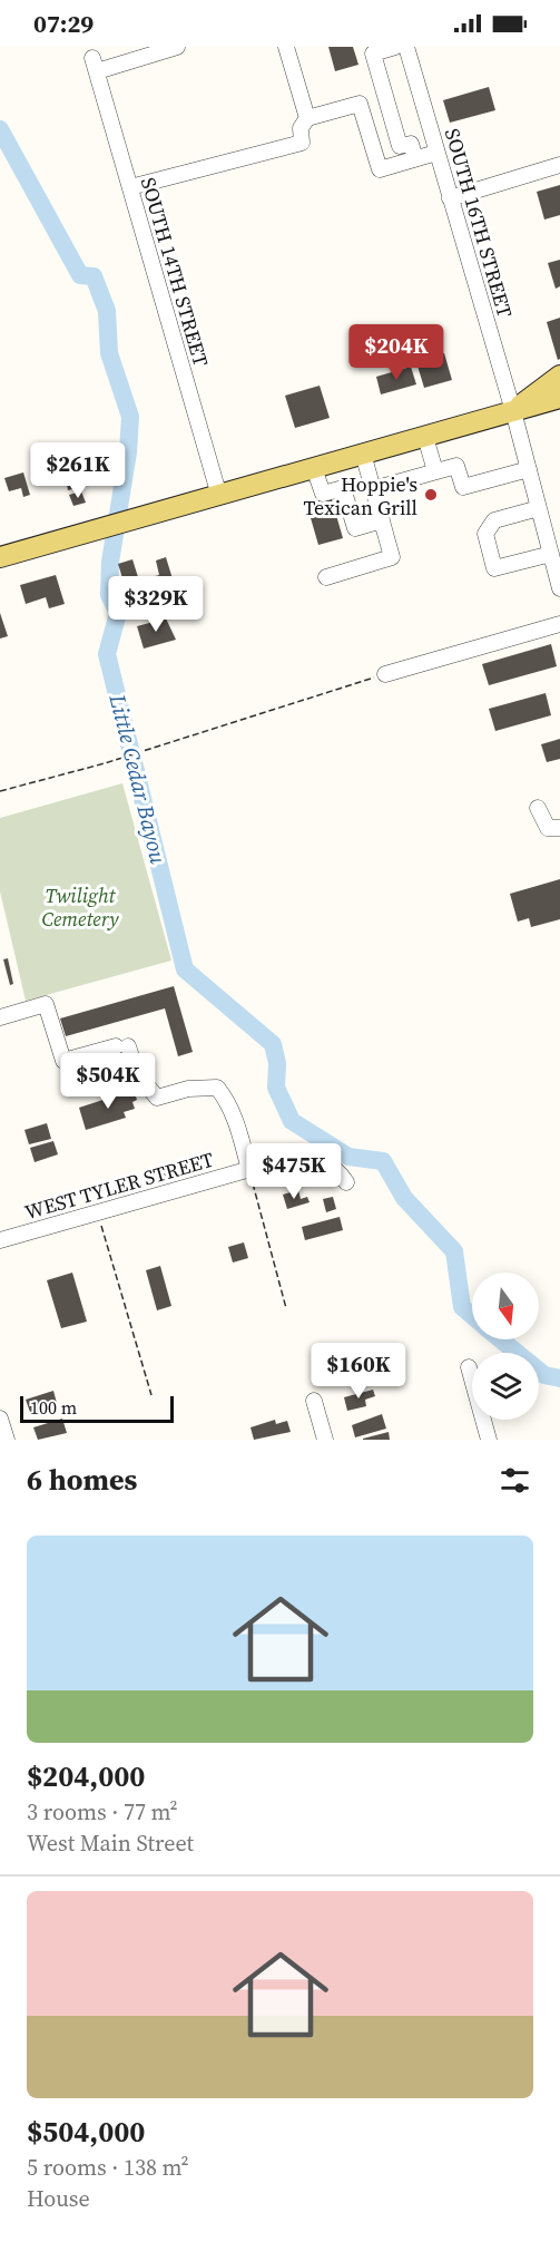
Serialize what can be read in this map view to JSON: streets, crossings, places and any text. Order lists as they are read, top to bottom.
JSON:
{
  "streets": {
    "street": ["SOUTH 16TH STREET", "SOUTH 14TH STREET", "WEST TYLER STREET"]
  },
  "water": ["Little Cedar Bayou"],
  "parks": ["Twilight Cemetery"],
  "places": ["Hoppie's Texican Grill"],
  "scale_bar": "100 m",
  "north": "bottom",
  "page": {
    "status": "07:29",
    "price": [
      "$204K",
      "$261K",
      "$329K",
      "$504K",
      "$475K",
      "$160K"
    ],
    "scale": "100 m",
    "heading": "6 homes",
    "list": [
      {
        "name": "$204,000",
        "note": "3 rooms · 77 m² · West Main Street"
      },
      {
        "name": "$504,000",
        "note": "5 rooms · 138 m² · House"
      }
    ]
  }
}
